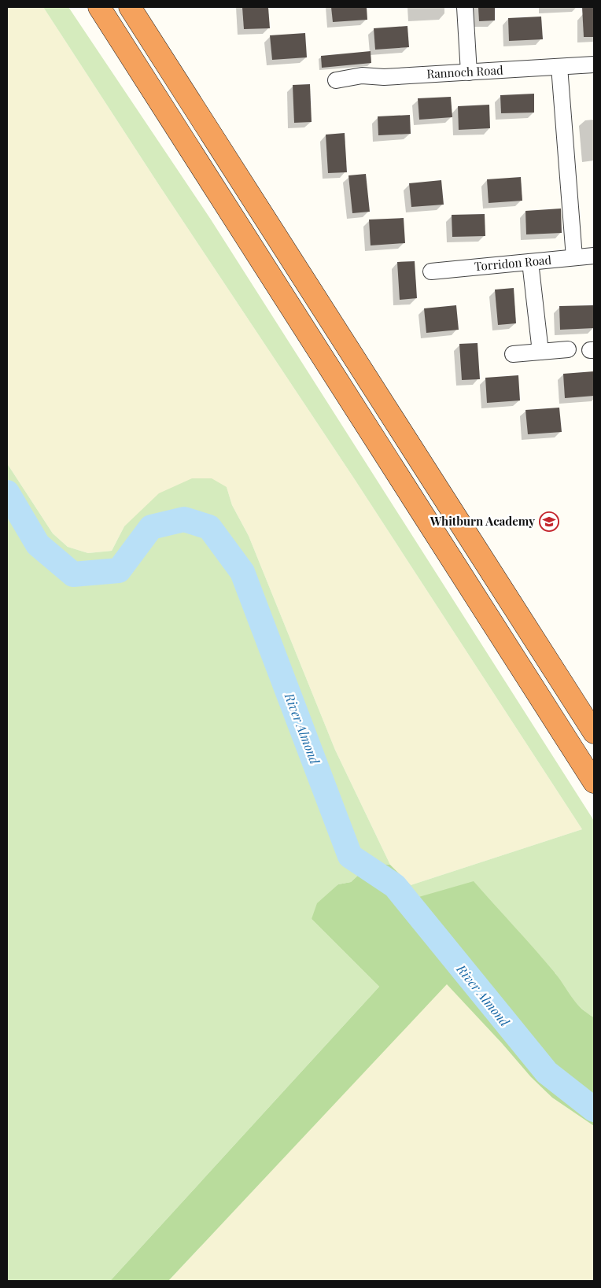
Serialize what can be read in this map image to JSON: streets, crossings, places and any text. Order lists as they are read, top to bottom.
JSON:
{
  "streets": {
    "street": ["Rannoch Road", "Torridon Road"]
  },
  "water": ["River Almond"],
  "places": {
    "school or university": ["Whitburn Academy"]
  }
}
